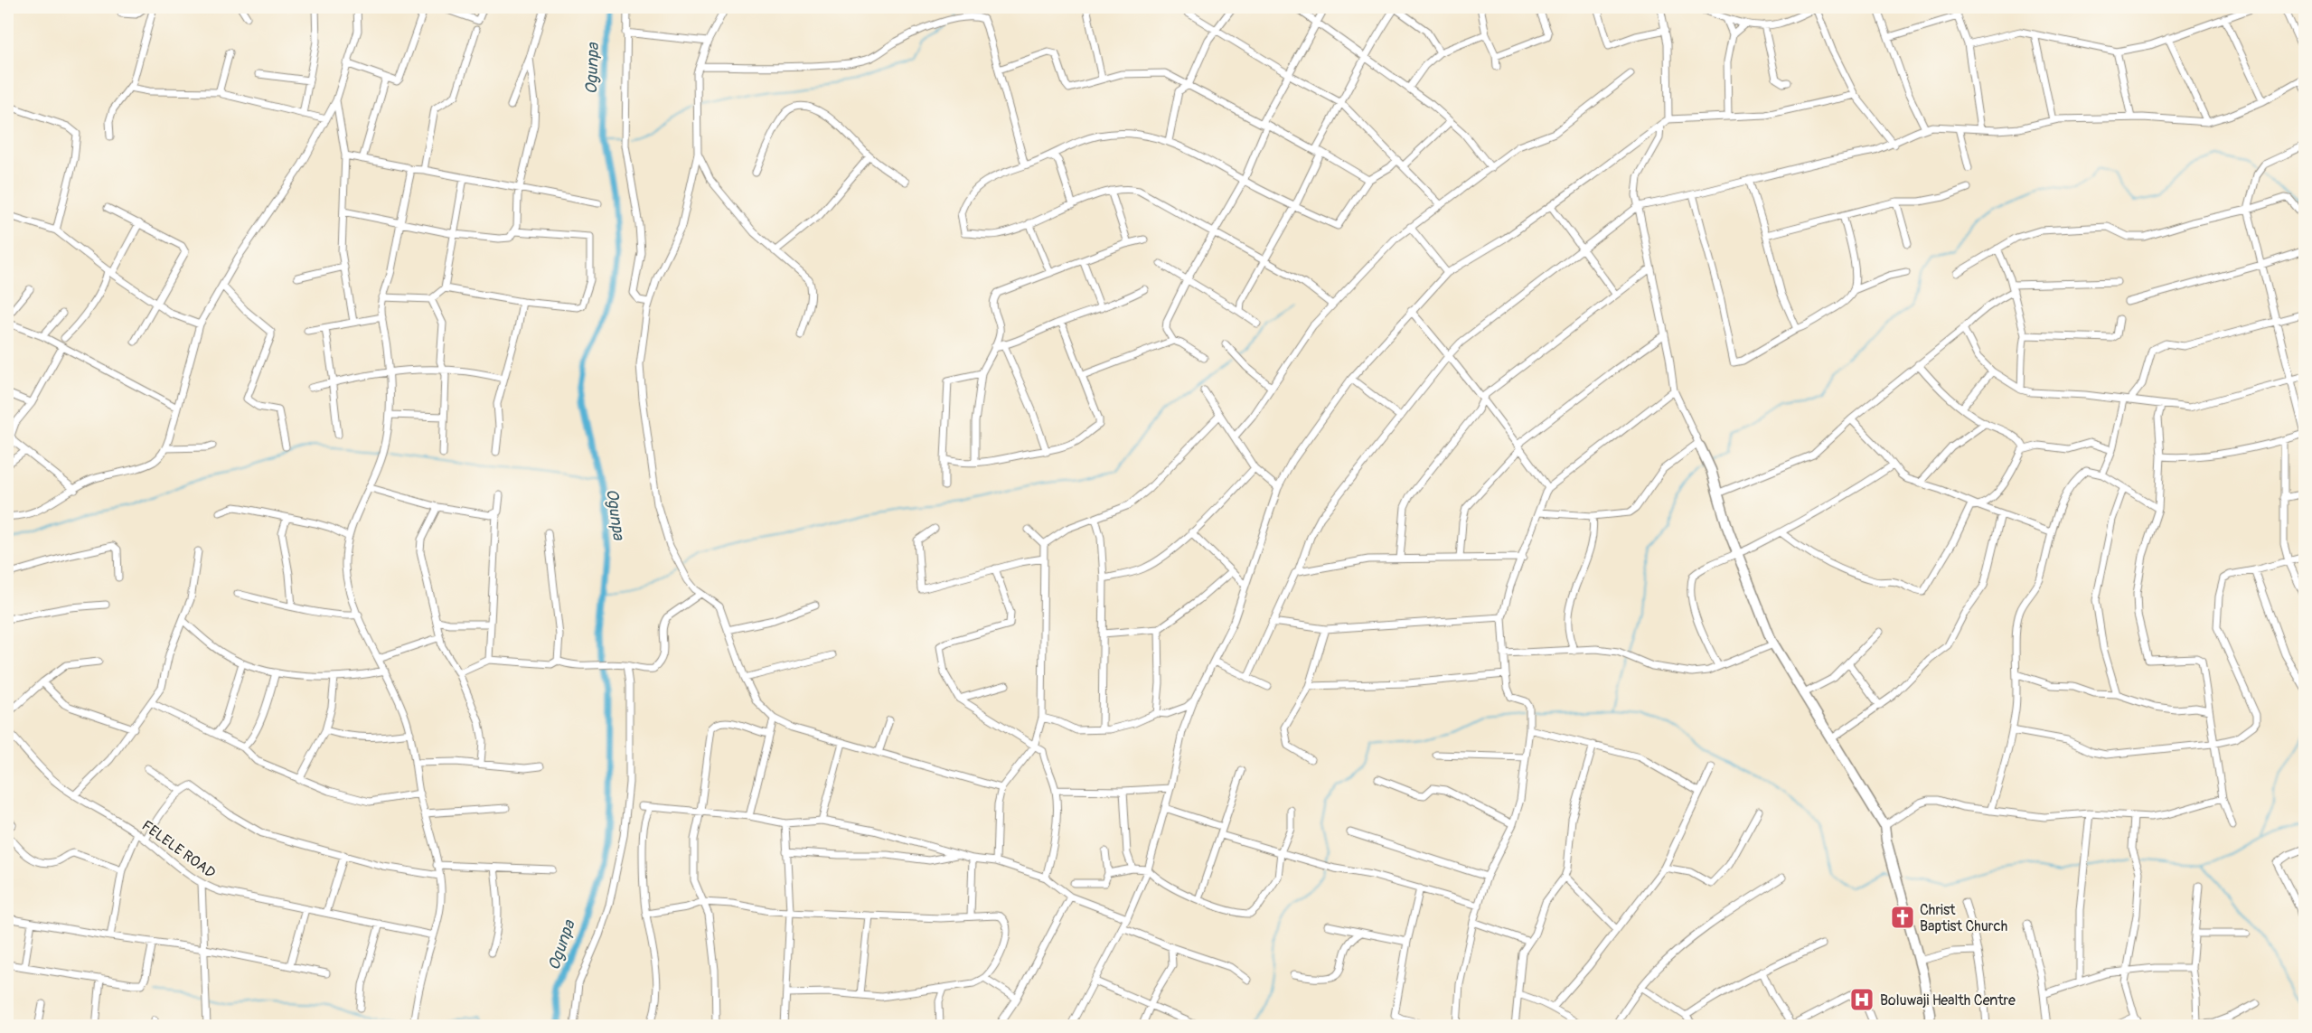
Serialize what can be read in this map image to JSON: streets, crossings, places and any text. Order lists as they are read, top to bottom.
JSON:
{
  "streets": {
    "street": ["FELELE ROAD"]
  },
  "water": ["Ogunpa"],
  "places": {
    "church": ["Christ Baptist Church"],
    "hospital": ["Boluwaji Health Centre"]
  }
}
